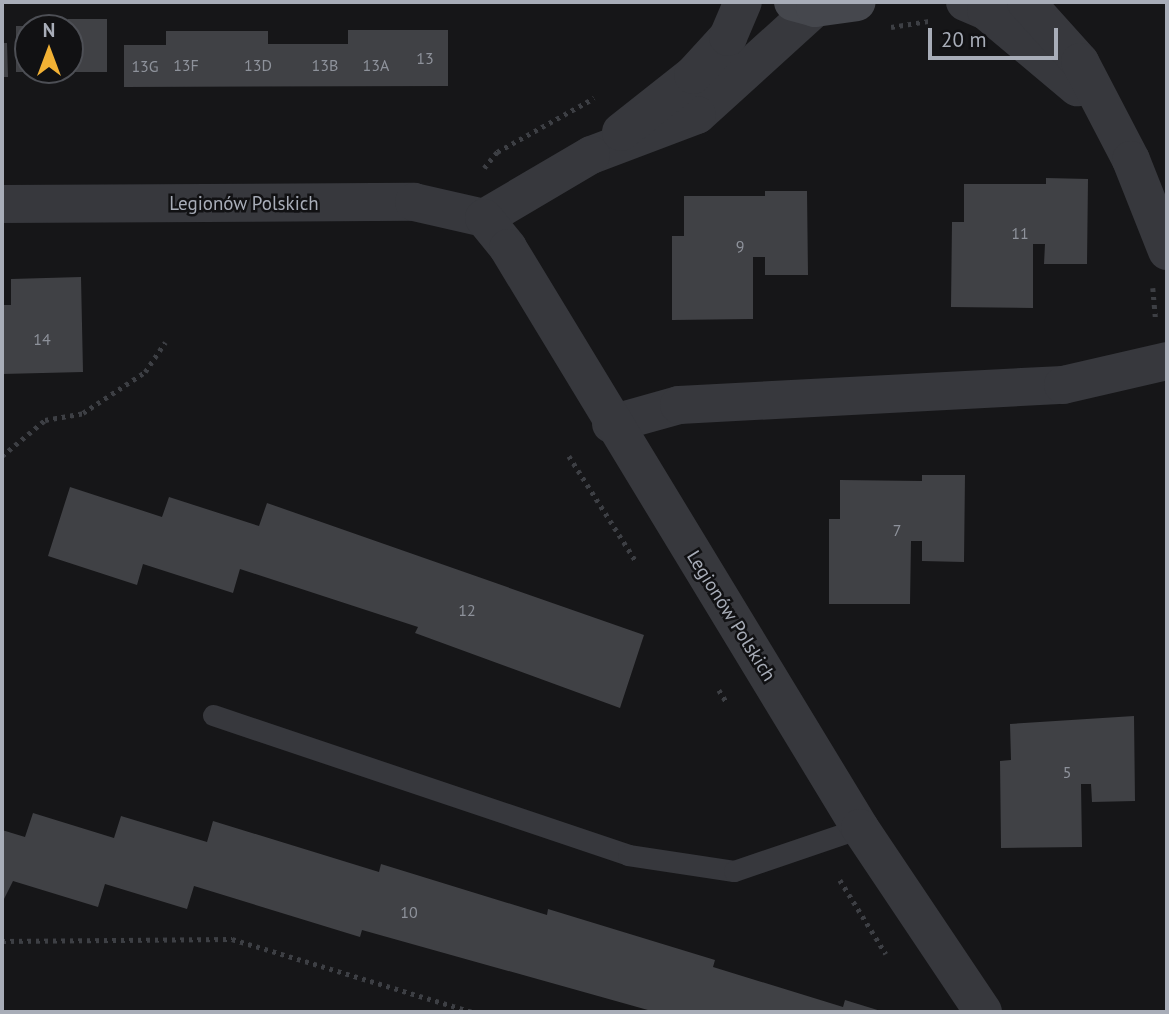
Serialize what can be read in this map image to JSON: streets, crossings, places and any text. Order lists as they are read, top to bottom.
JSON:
{
  "streets": {
    "street": ["Legionów Polskich"]
  },
  "house_numbers": [
    "13",
    "13F",
    "13D",
    "13B",
    "13A",
    "13G",
    "11",
    "9",
    "14",
    "7",
    "12",
    "5",
    "10"
  ],
  "scale_bar": "20 m",
  "north": "top"
}
